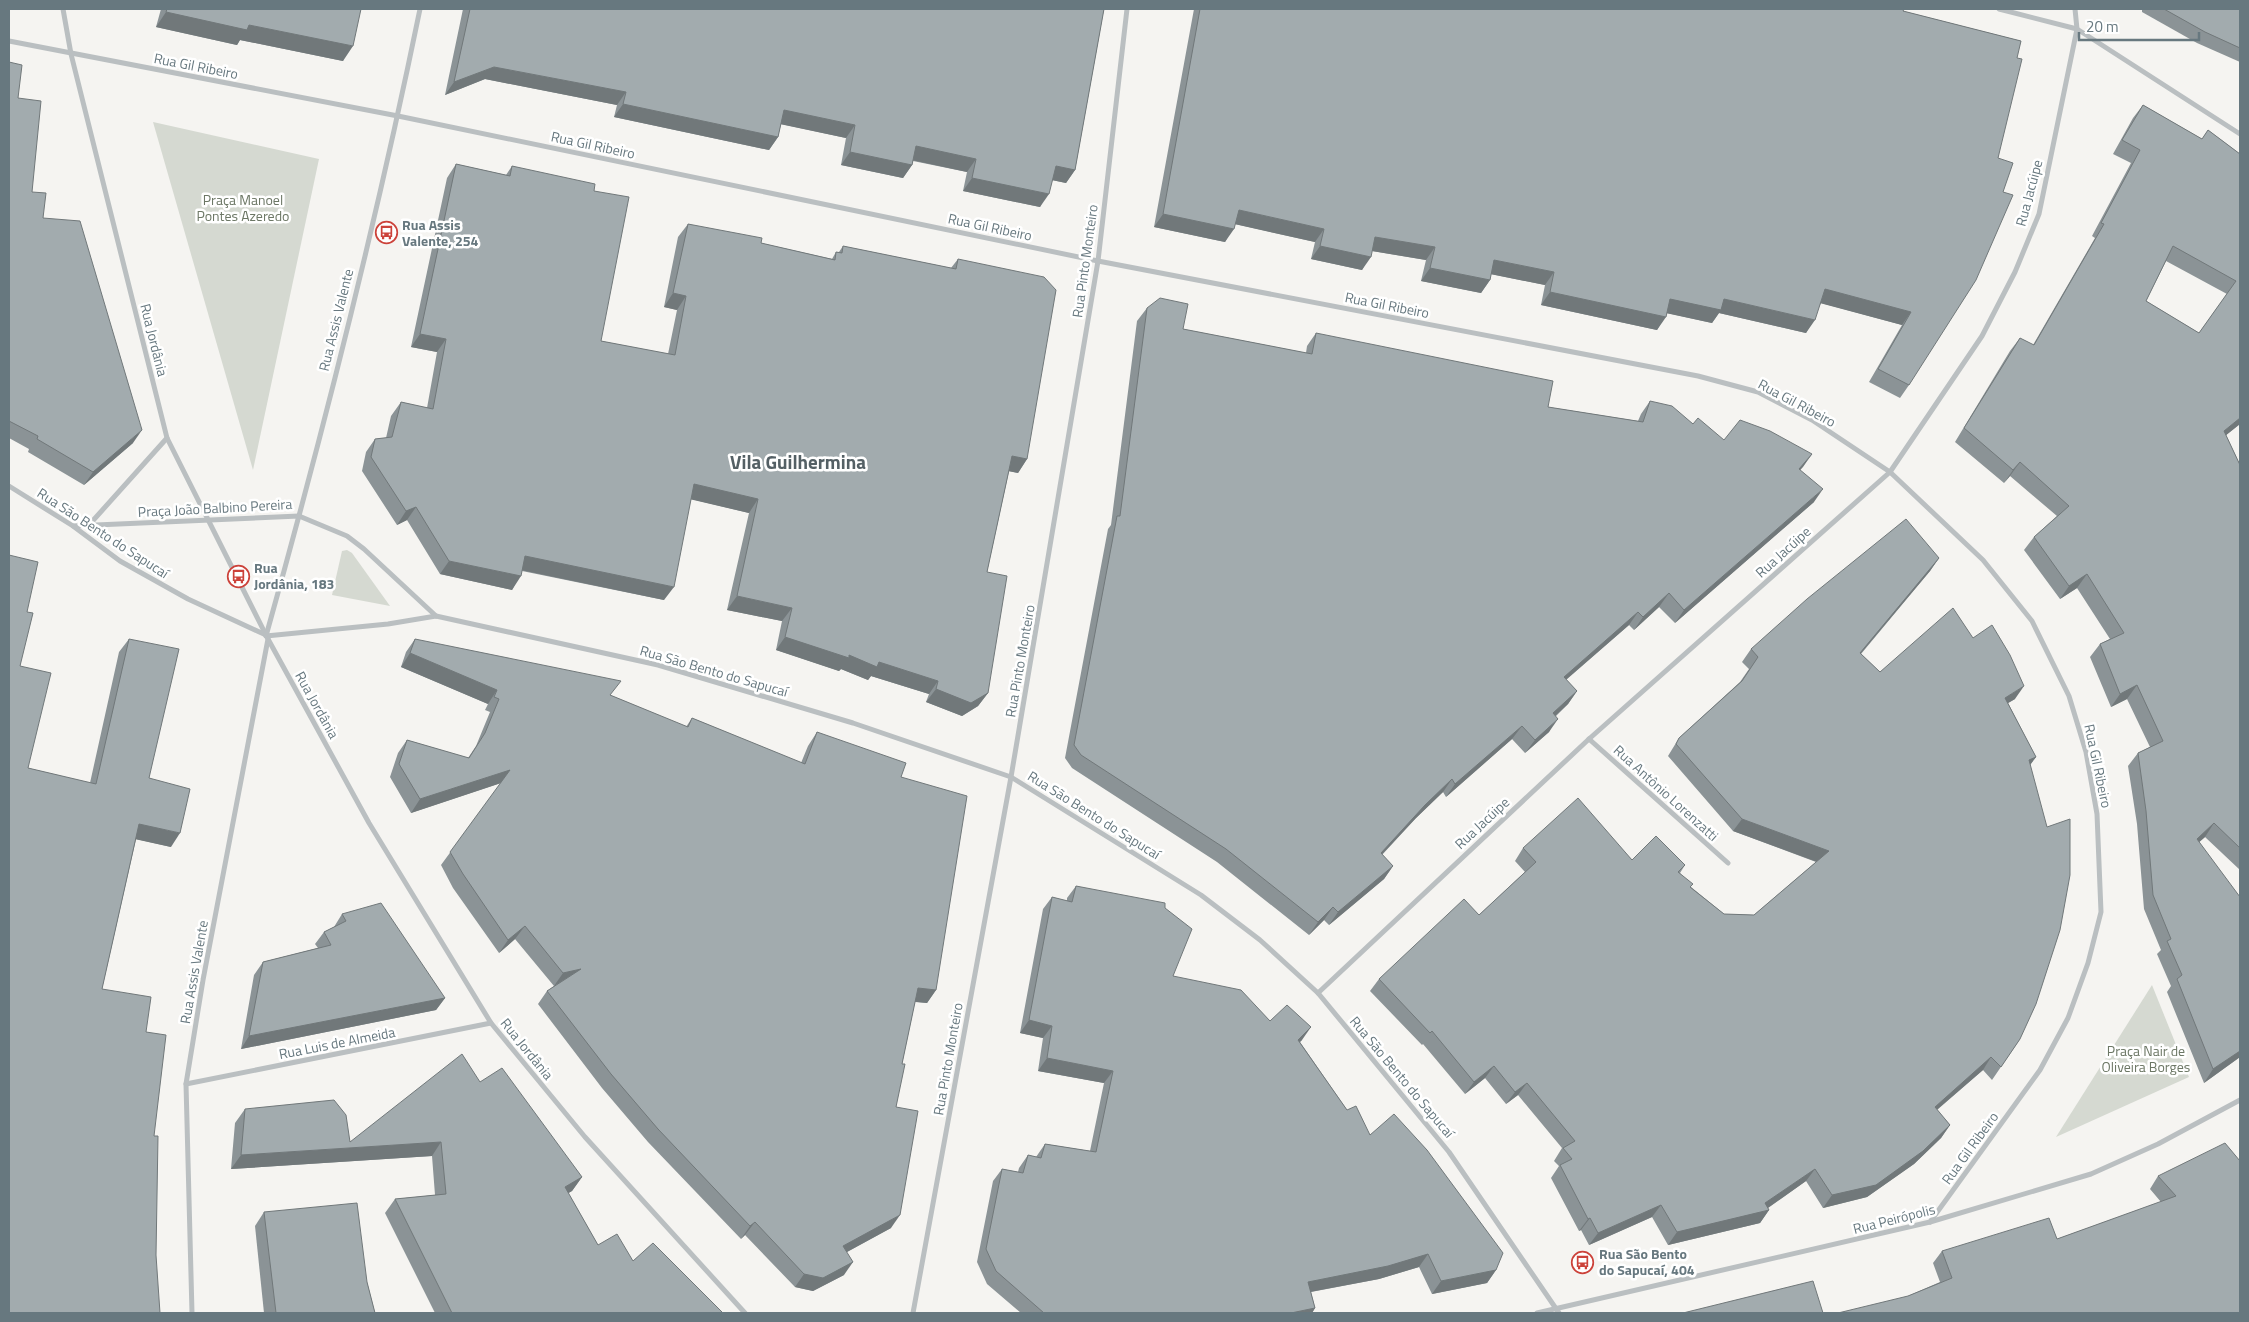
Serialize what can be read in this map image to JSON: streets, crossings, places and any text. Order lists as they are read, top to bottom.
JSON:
{
  "streets": {
    "street": [
      "Rua Gil Ribeiro",
      "Rua Jacúipe",
      "Rua Pinto Monteiro",
      "Rua Assis Valente",
      "Rua Jordânia",
      "Praça João Balbino Pereira",
      "Rua São Bento do Sapucaí",
      "Rua Antônio Lorenzatti",
      "Rua Luis de Almeida",
      "Rua Peirópolis"
    ]
  },
  "crossings": [
    ["Rua Gil Ribeiro", "Rua Jacúipe"],
    ["Rua Gil Ribeiro", "Rua Pinto Monteiro"],
    ["Rua Gil Ribeiro", "Rua Assis Valente"],
    ["Rua Gil Ribeiro", "Rua Jordânia"],
    ["Rua Gil Ribeiro", "Rua Peirópolis"],
    ["Rua Jacúipe", "Rua São Bento do Sapucaí"],
    ["Rua Jacúipe", "Rua Antônio Lorenzatti"],
    ["Rua Pinto Monteiro", "Rua São Bento do Sapucaí"],
    ["Rua Assis Valente", "Rua Jordânia"],
    ["Rua Assis Valente", "Praça João Balbino Pereira"],
    ["Rua Assis Valente", "Rua São Bento do Sapucaí"],
    ["Rua Assis Valente", "Rua Luis de Almeida"],
    ["Rua Jordânia", "Praça João Balbino Pereira"],
    ["Rua Jordânia", "Rua São Bento do Sapucaí"],
    ["Rua Jordânia", "Rua Luis de Almeida"],
    ["Praça João Balbino Pereira", "Rua São Bento do Sapucaí"],
    ["Rua São Bento do Sapucaí", "Rua Peirópolis"]
  ],
  "districts": ["Vila Guilhermina"],
  "parks": ["Praça Manoel Pontes Azeredo", "Praça Nair de Oliveira Borges"],
  "places": {
    "bus stop": ["Rua Assis Valente, 254", "Rua Jordânia, 183", "Rua São Bento do Sapucaí, 404"]
  },
  "scale_bar": "20 m"
}
